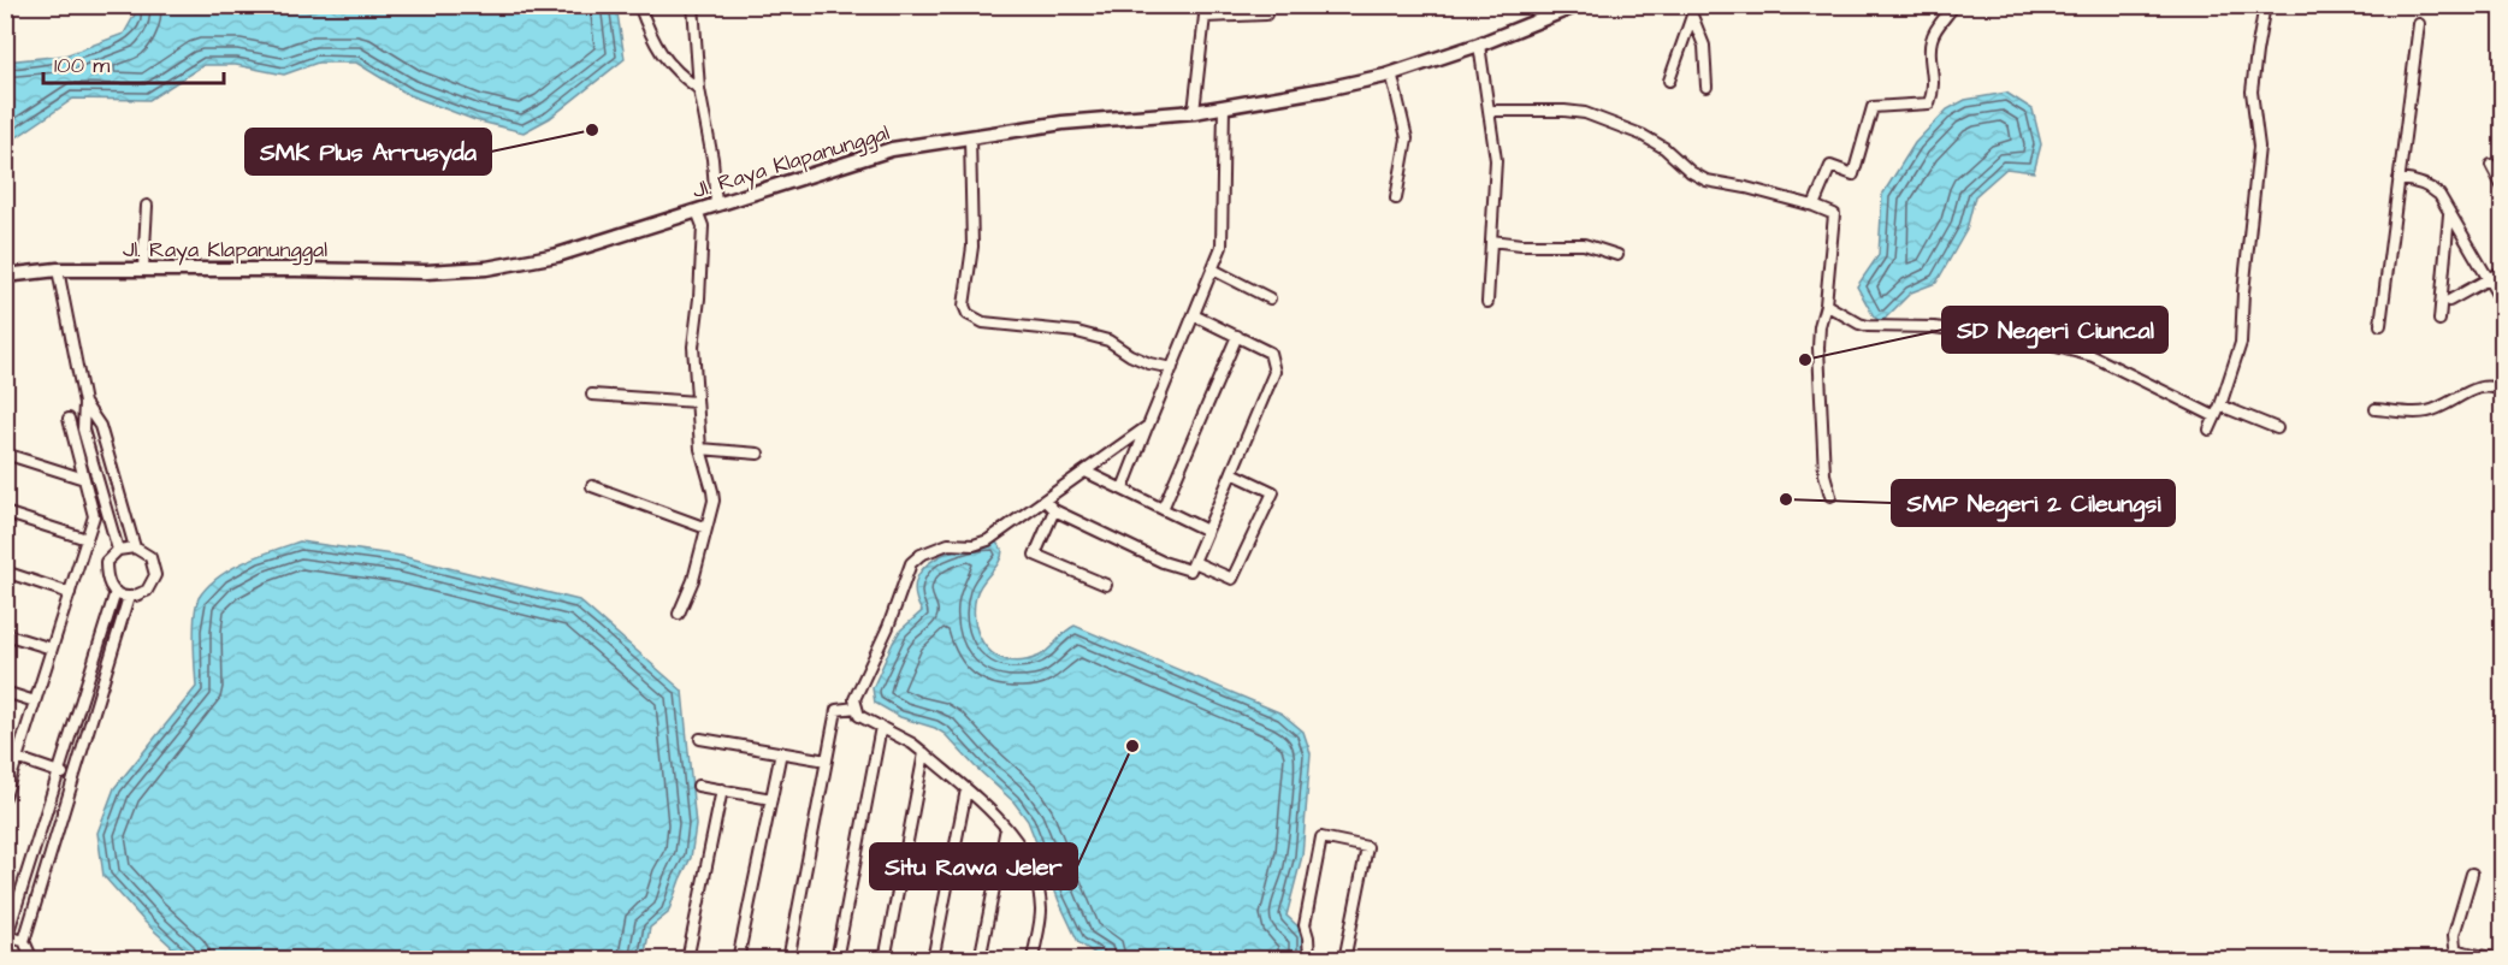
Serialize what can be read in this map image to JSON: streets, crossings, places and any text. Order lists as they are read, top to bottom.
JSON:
{
  "streets": {
    "street": ["Jl. Raya Klapanunggal"]
  },
  "places": [
    "SMK Plus Arrusyda",
    "SD Negeri Ciuncal",
    "SMP Negeri 2 Cileungsi",
    "Situ Rawa Jeler"
  ],
  "scale_bar": "100 m"
}
